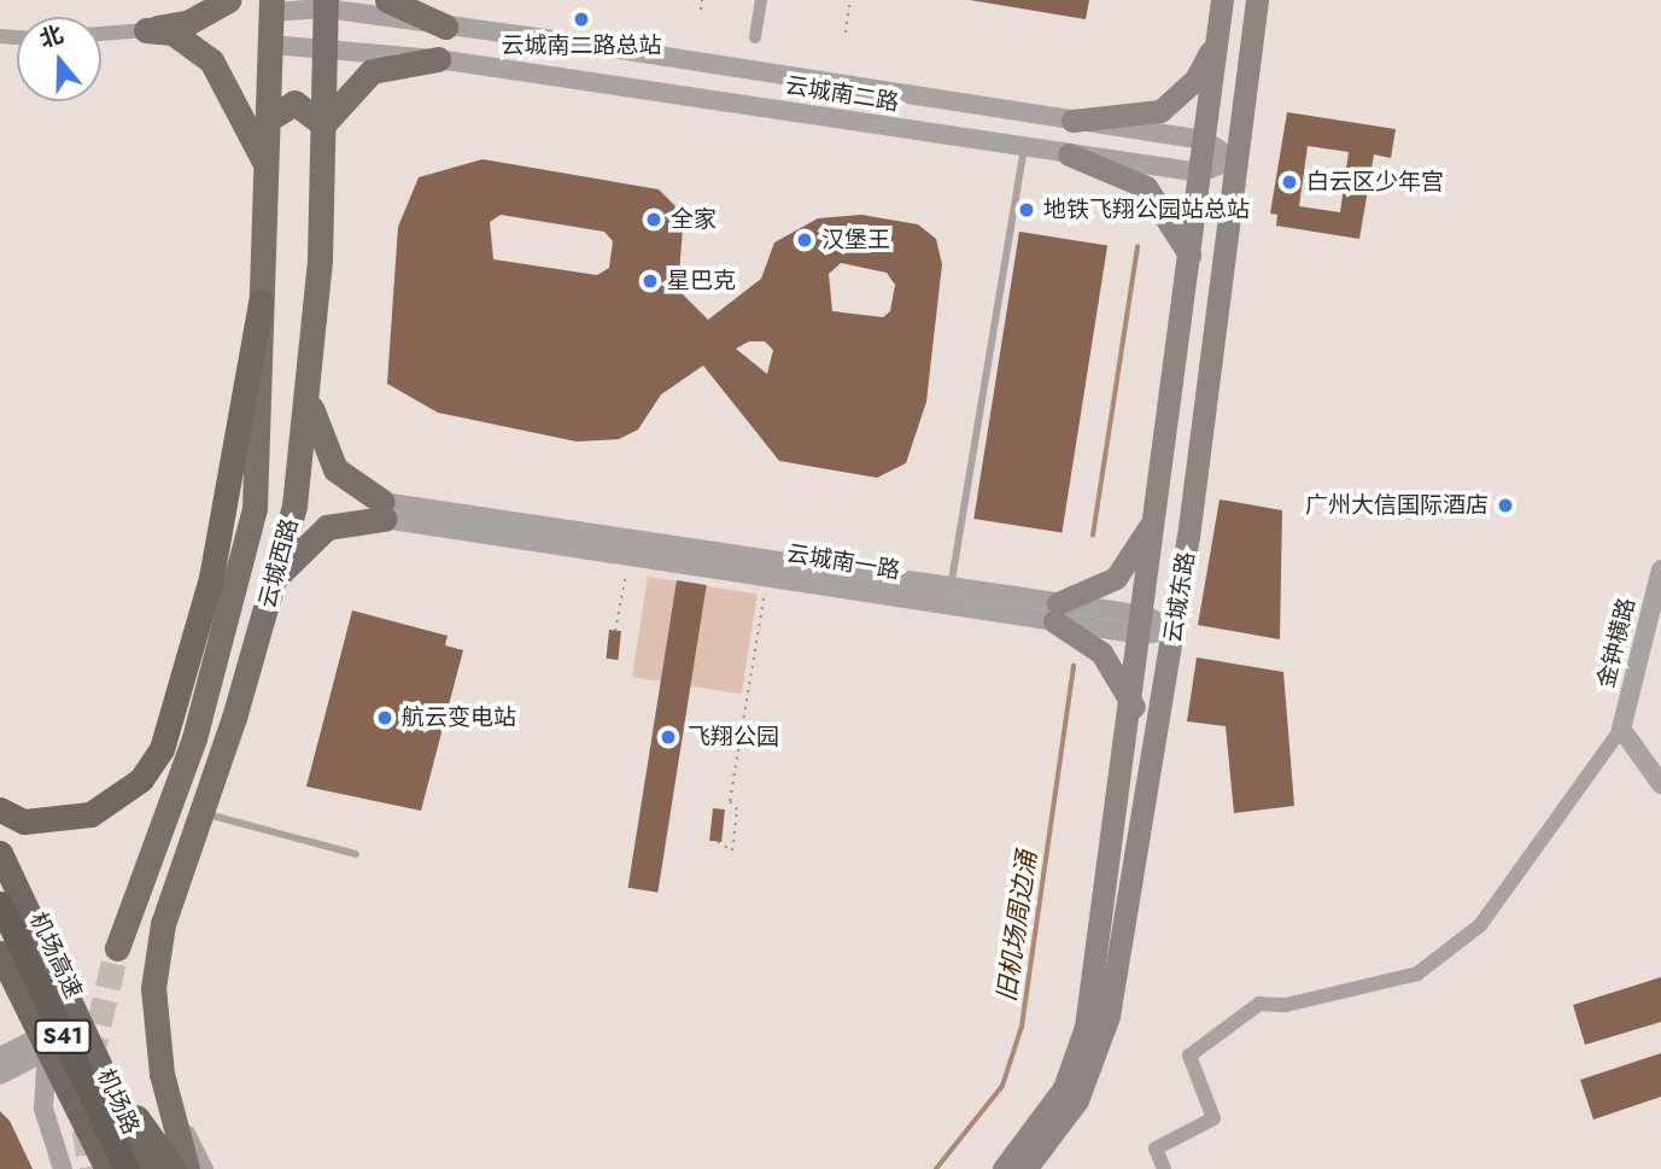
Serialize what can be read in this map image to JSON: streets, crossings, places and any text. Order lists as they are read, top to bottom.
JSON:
{
  "streets": {
    "highway": ["机场高速", "S41", "机场路"],
    "main road": ["云城西路", "云城东路"],
    "street": ["云城南二路", "云城南一路", "金钟横路"]
  },
  "crossings": [
    ["云城南二路", "云城西路"],
    ["云城南二路", "云城东路"],
    ["云城南一路", "云城东路"]
  ],
  "water": ["旧机场周边涌"],
  "places": [
    "云城南二路总站",
    "白云区少年宫",
    "地铁飞翔公园站总站",
    "全家",
    "汉堡王",
    "星巴克",
    "广州大信国际酒店",
    "航云变电站",
    "飞翔公园"
  ],
  "north": "top"
}
